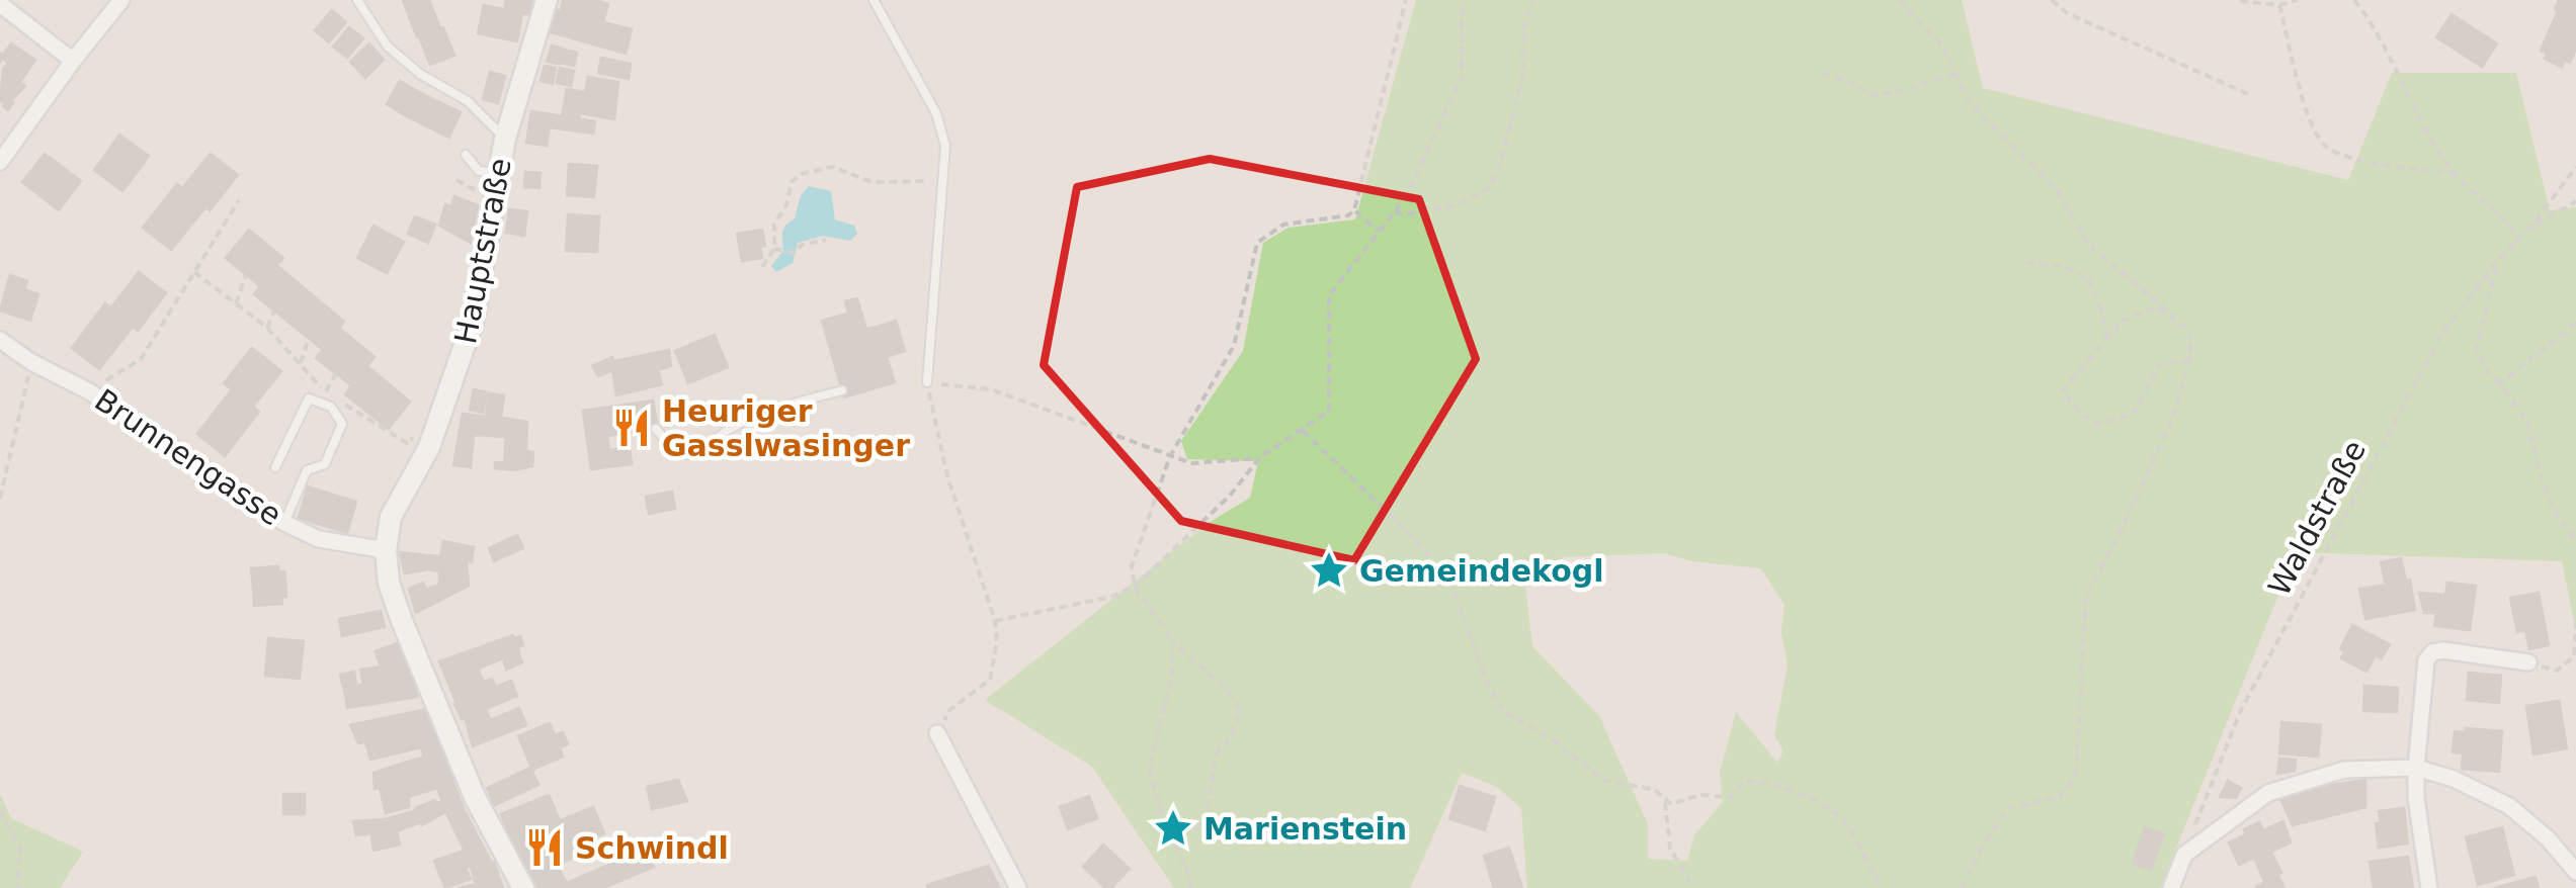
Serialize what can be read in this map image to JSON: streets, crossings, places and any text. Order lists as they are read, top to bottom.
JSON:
{
  "streets": {
    "street": ["Hauptstraße", "Brunnengasse"],
    "path": ["Waldstraße"]
  },
  "crossings": [
    ["Hauptstraße", "Brunnengasse"]
  ],
  "places": {
    "restaurant": ["Heuriger Gasslwasinger", "Schwindl"],
    "place": ["Gemeindekogl", "Marienstein"]
  }
}
